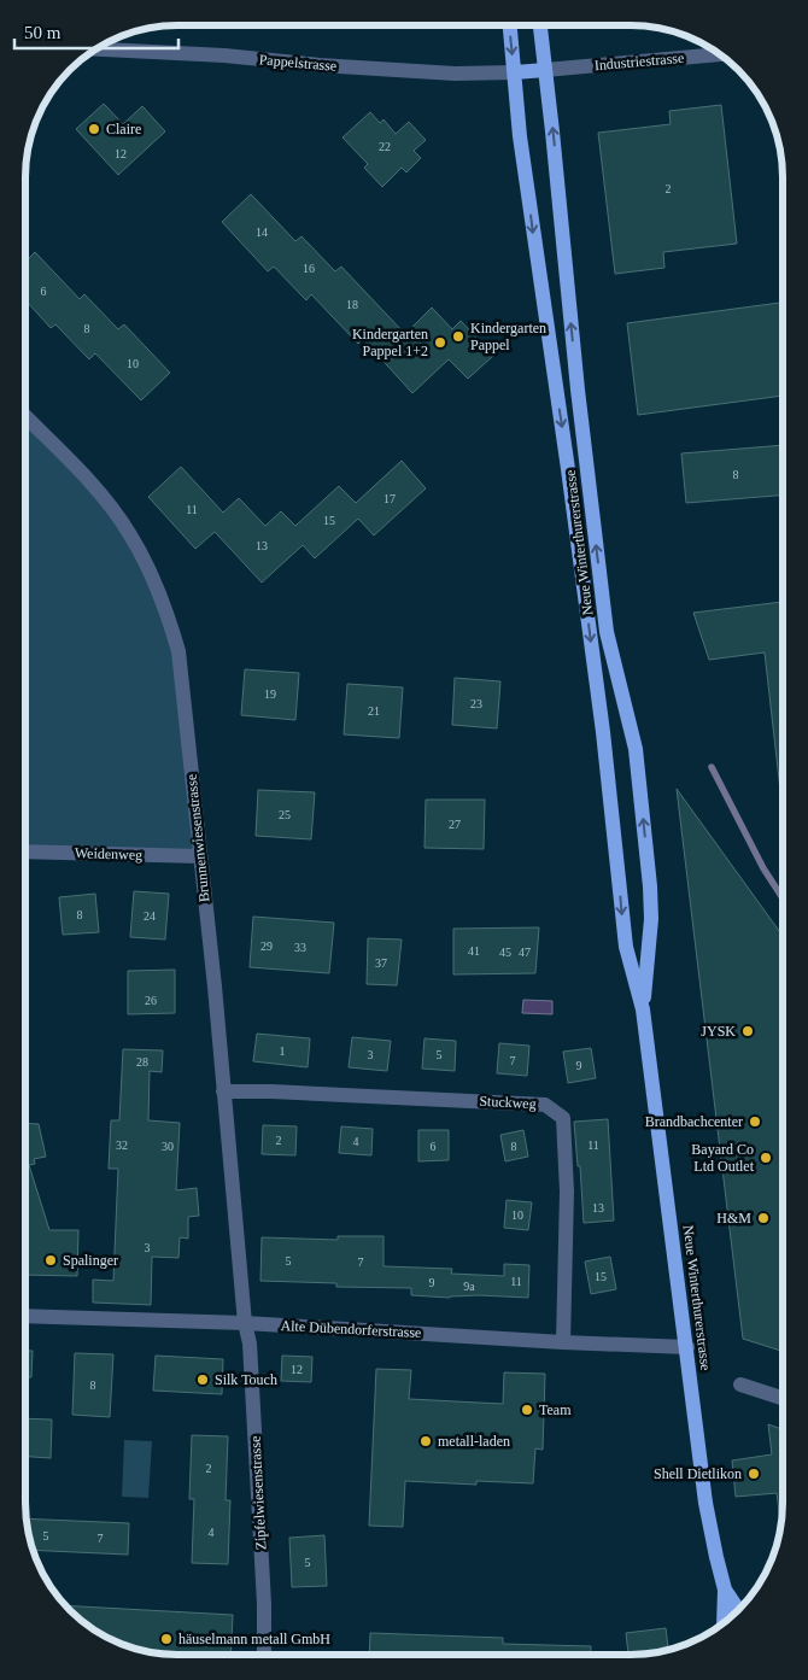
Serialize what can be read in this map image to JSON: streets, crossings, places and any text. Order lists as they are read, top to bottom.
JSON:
{
  "streets": {
    "main road": ["Neue Winterthurerstrasse"],
    "street": [
      "Industriestrasse",
      "Pappelstrasse",
      "Brunnenwiesenstrasse",
      "Weidenweg",
      "Stuckweg",
      "Alte Dübendorferstrasse",
      "Zipfelwiesenstrasse"
    ]
  },
  "crossings": [
    ["Industriestrasse", "Neue Winterthurerstrasse"],
    ["Pappelstrasse", "Neue Winterthurerstrasse"],
    ["Neue Winterthurerstrasse", "Alte Dübendorferstrasse"],
    ["Brunnenwiesenstrasse", "Weidenweg"],
    ["Brunnenwiesenstrasse", "Stuckweg"],
    ["Brunnenwiesenstrasse", "Alte Dübendorferstrasse"],
    ["Brunnenwiesenstrasse", "Zipfelwiesenstrasse"],
    ["Stuckweg", "Alte Dübendorferstrasse"],
    ["Alte Dübendorferstrasse", "Zipfelwiesenstrasse"]
  ],
  "places": [
    "Claire",
    "Kindergarten Pappel",
    "Kindergarten Pappel 1+2",
    "JYSK",
    "Brandbachcenter",
    "Bayard Co Ltd Outlet",
    "H&M",
    "Spalinger",
    "Silk Touch",
    "Team",
    "metall-laden",
    "Shell Dietlikon",
    "häuselmann metall GmbH"
  ],
  "house_numbers": [
    "22",
    "12",
    "2",
    "14",
    "16",
    "6",
    "18",
    "8",
    "10",
    "8",
    "17",
    "11",
    "15",
    "13",
    "19",
    "23",
    "21",
    "25",
    "27",
    "8",
    "24",
    "29",
    "33",
    "41",
    "45",
    "47",
    "37",
    "26",
    "1",
    "3",
    "5",
    "7",
    "28",
    "9",
    "2",
    "4",
    "32",
    "11",
    "30",
    "6",
    "8",
    "13",
    "10",
    "3",
    "5",
    "7",
    "15",
    "11",
    "9",
    "9a",
    "12",
    "8",
    "2",
    "4",
    "5",
    "7",
    "5"
  ],
  "scale_bar": "50 m"
}
